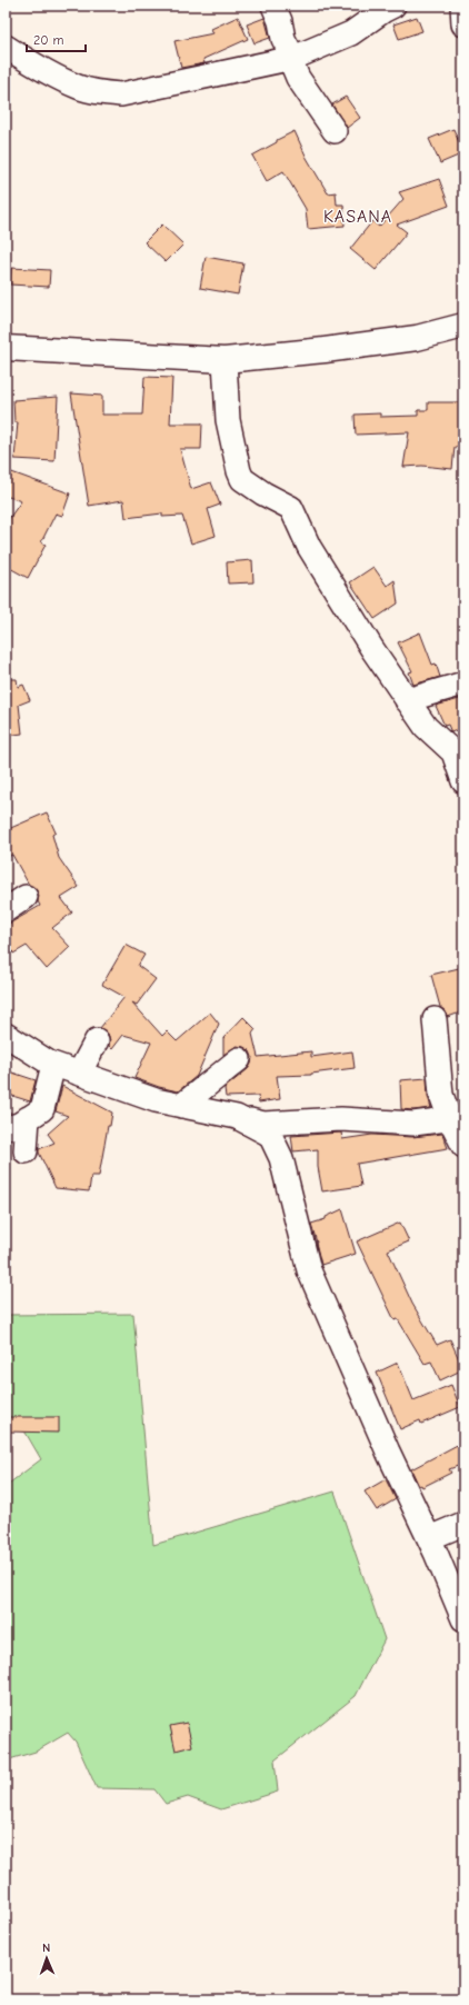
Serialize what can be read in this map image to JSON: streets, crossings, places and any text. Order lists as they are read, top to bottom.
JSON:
{
  "districts": ["KASANA"],
  "scale_bar": "20 m",
  "north": "top"
}
